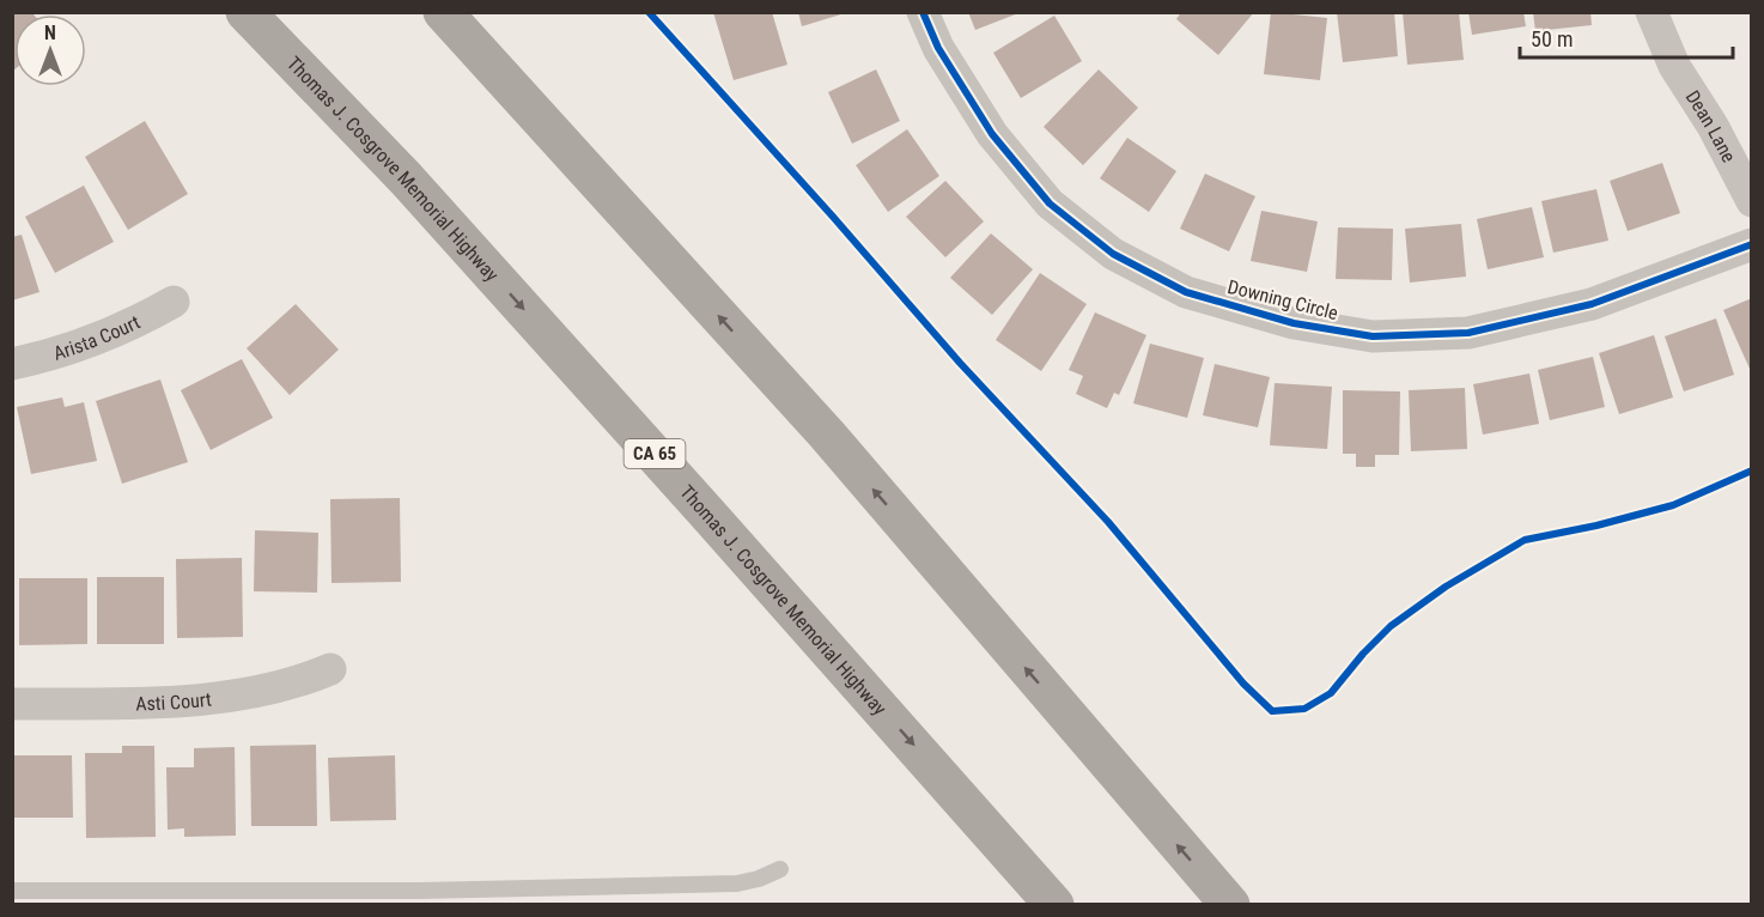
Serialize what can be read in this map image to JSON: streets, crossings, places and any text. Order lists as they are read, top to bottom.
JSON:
{
  "streets": {
    "highway": ["Thomas J. Cosgrove Memorial Highway", "CA 65"],
    "street": [
      "Dean Lane",
      "Downing Circle",
      "Arista Court",
      "Asti Court"
    ]
  },
  "scale_bar": "50 m",
  "north": "top"
}
